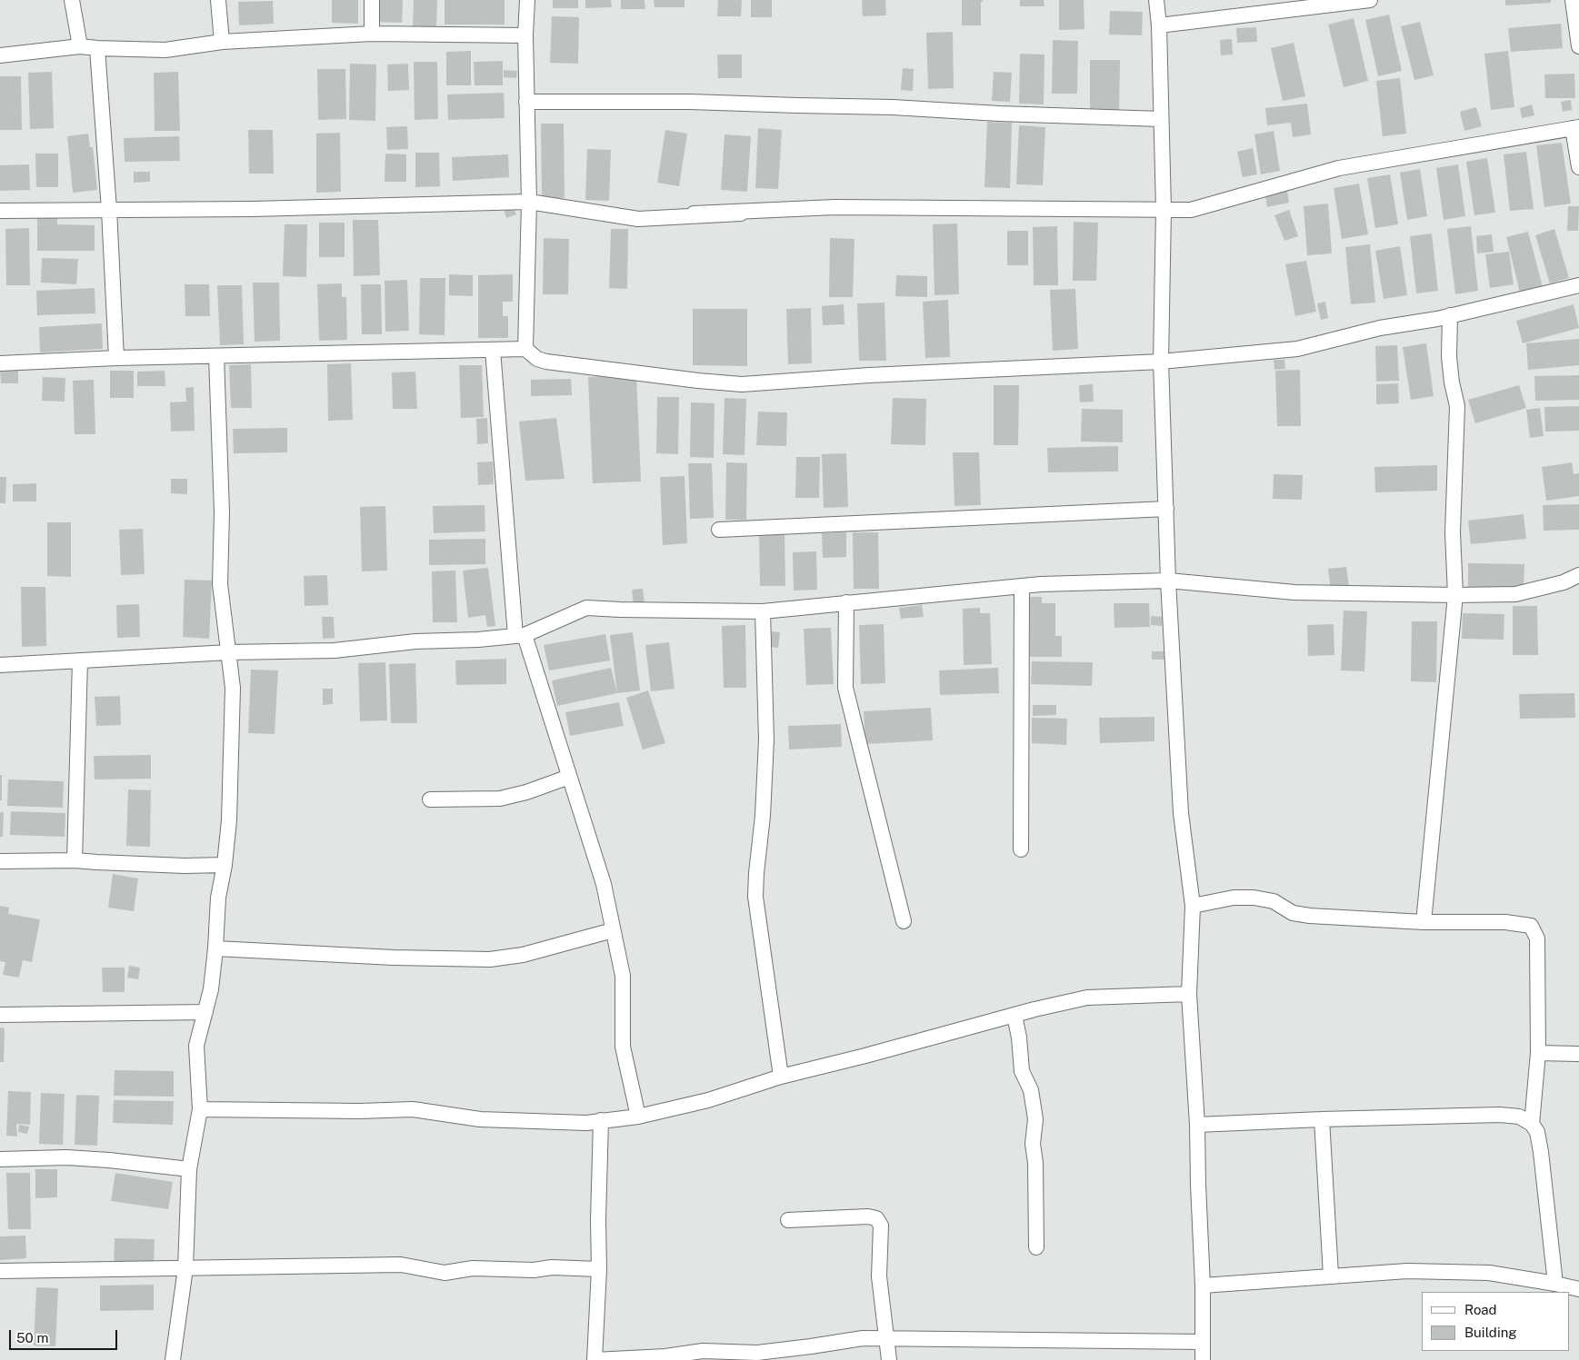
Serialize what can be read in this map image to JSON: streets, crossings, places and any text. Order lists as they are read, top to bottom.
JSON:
{
  "legend": ["Road", "Building"],
  "scale_bar": "50 m"
}
